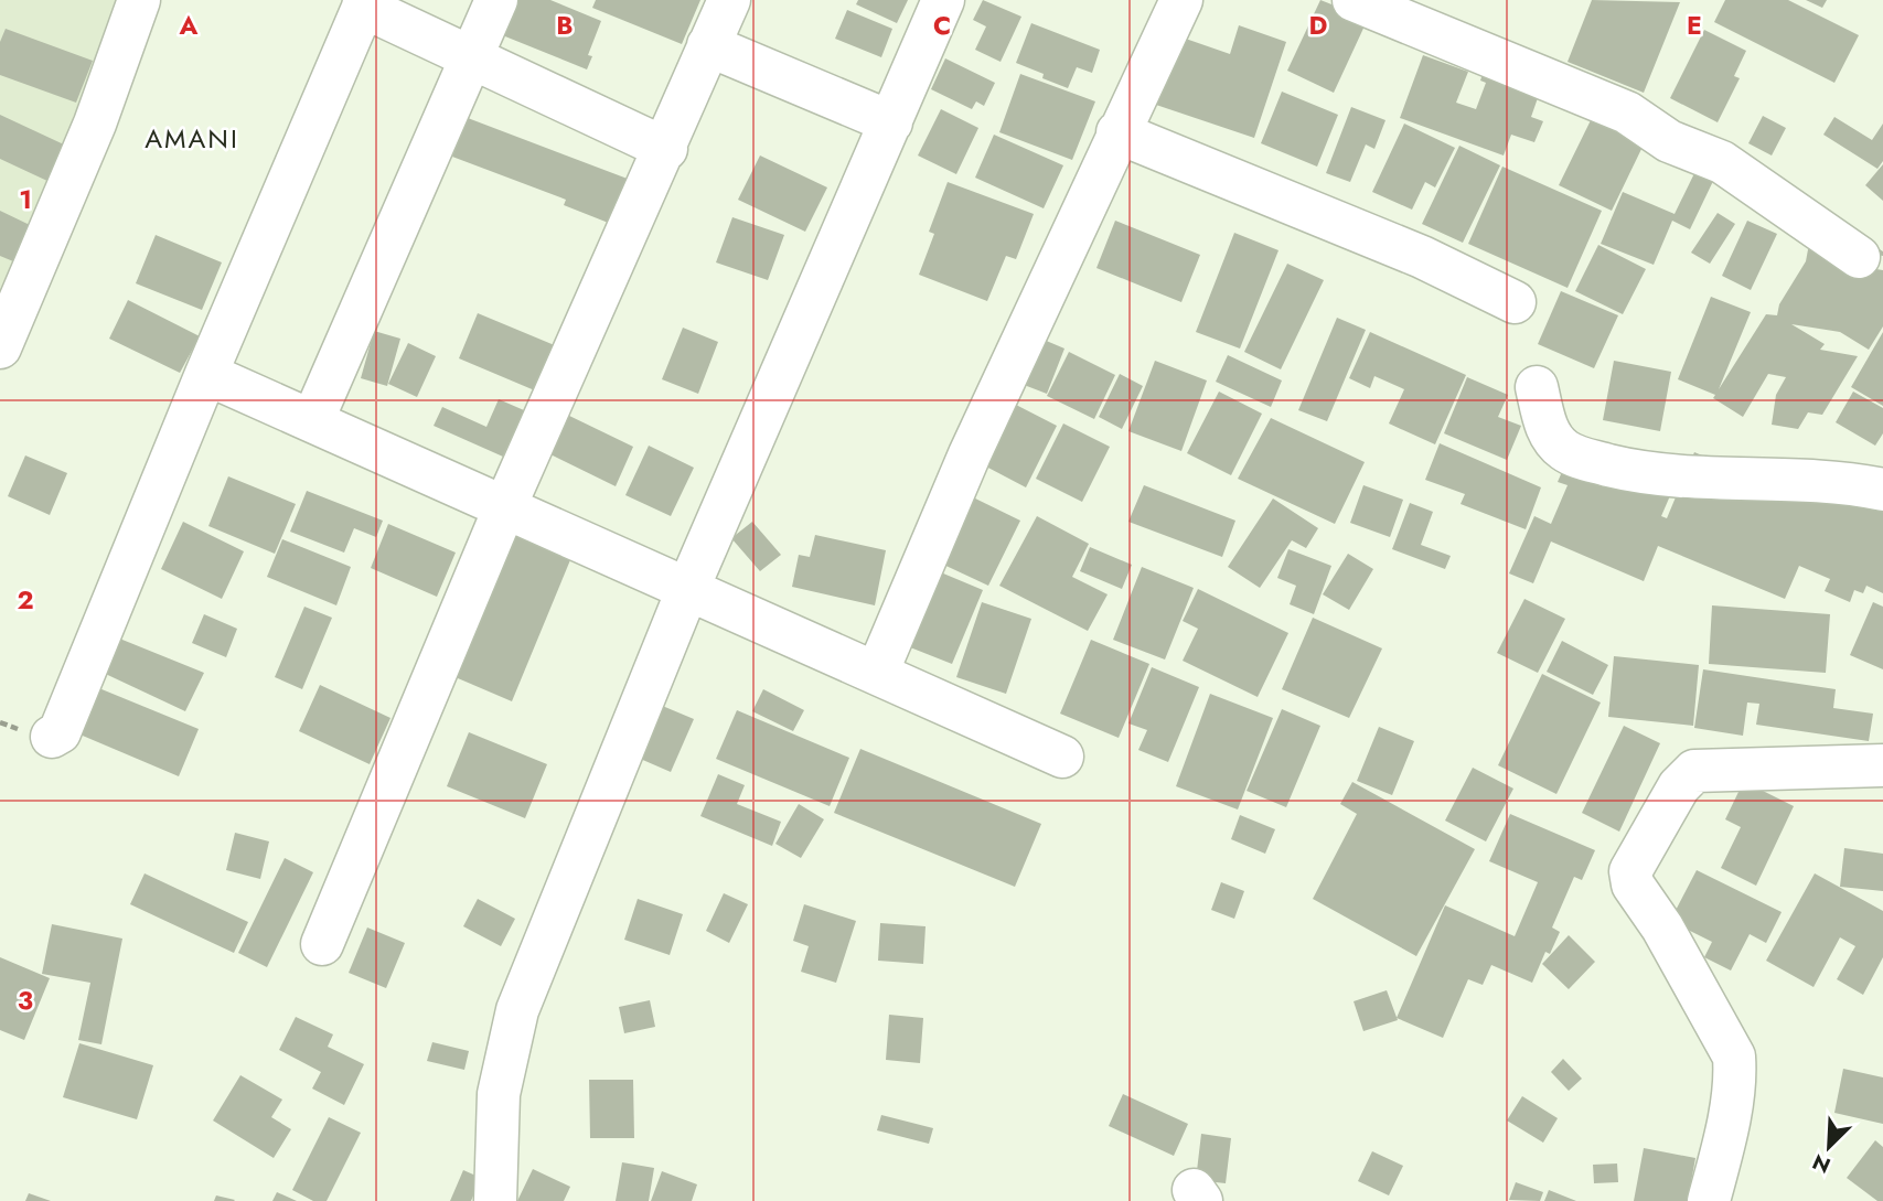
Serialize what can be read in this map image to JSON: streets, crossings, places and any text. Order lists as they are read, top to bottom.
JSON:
{
  "districts": ["AMANI"],
  "north": "bottom left",
  "grid": {
    "columns": [
      "A",
      "B",
      "C",
      "D",
      "E"
    ],
    "rows": ["1", "2", "3"]
  }
}
